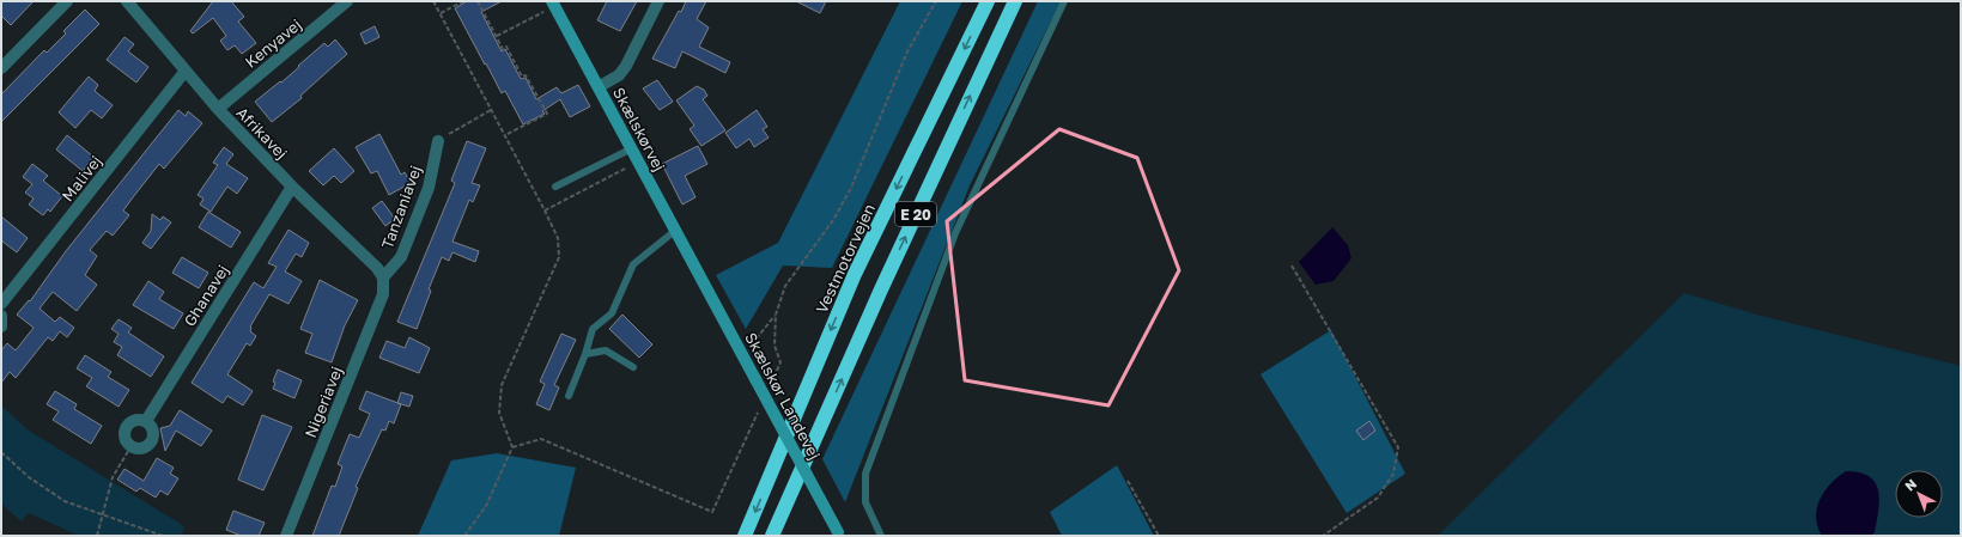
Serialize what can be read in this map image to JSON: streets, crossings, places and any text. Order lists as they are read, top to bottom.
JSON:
{
  "streets": {
    "highway": ["E 20", "Vestmotorvejen"],
    "street": [
      "Kenyavej",
      "Skælskørvej",
      "Afrikavej",
      "Malivej",
      "Tanzaniavej",
      "Ghanavej",
      "Skælskør Landevej",
      "Nigeriavej"
    ]
  },
  "crossings": [
    ["Kenyavej", "Afrikavej"],
    ["Skælskørvej", "Skælskør Landevej"],
    ["Afrikavej", "Malivej"],
    ["Afrikavej", "Tanzaniavej"],
    ["Afrikavej", "Ghanavej"],
    ["Afrikavej", "Nigeriavej"],
    ["Tanzaniavej", "Nigeriavej"]
  ],
  "north": "top left"
}
